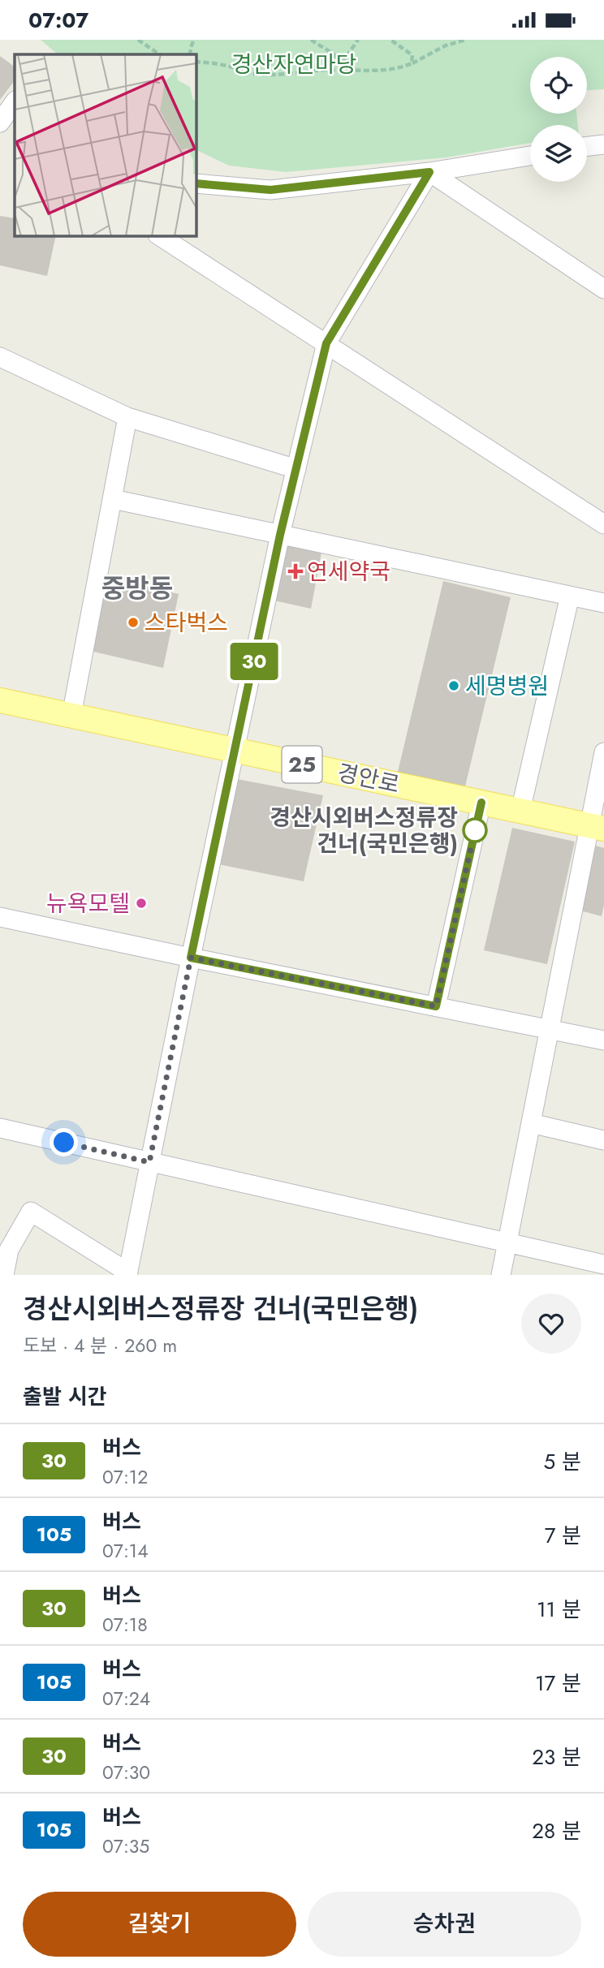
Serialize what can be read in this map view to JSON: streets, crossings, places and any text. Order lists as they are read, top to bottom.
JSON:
{
  "streets": {
    "main road": ["25", "경안로"]
  },
  "districts": ["중방동"],
  "parks": ["경산자연마당"],
  "places": {
    "health": ["연세약국"],
    "other": [
      "스타벅스",
      "세명병원",
      "경산시외버스정류장 건너(국민은행)",
      "뉴욕모텔"
    ]
  },
  "lines": ["bus line 30"],
  "page": {
    "status": "07:07",
    "on_map": "30",
    "heading": [
      ["경산시외버스정류장 건너(국민은행)", "도보 · 4 분 · 260 m"],
      "출발 시간"
    ],
    "list": [
      {
        "mark": "30",
        "name": "버스",
        "note": "07:12",
        "value": "5 분"
      },
      {
        "mark": "105",
        "name": "버스",
        "note": "07:14",
        "value": "7 분"
      },
      {
        "mark": "30",
        "name": "버스",
        "note": "07:18",
        "value": "11 분"
      },
      {
        "mark": "105",
        "name": "버스",
        "note": "07:24",
        "value": "17 분"
      },
      {
        "mark": "30",
        "name": "버스",
        "note": "07:30",
        "value": "23 분"
      },
      {
        "mark": "105",
        "name": "버스",
        "note": "07:35",
        "value": "28 분"
      }
    ],
    "buttons": ["길찾기", "승차권"]
  }
}
